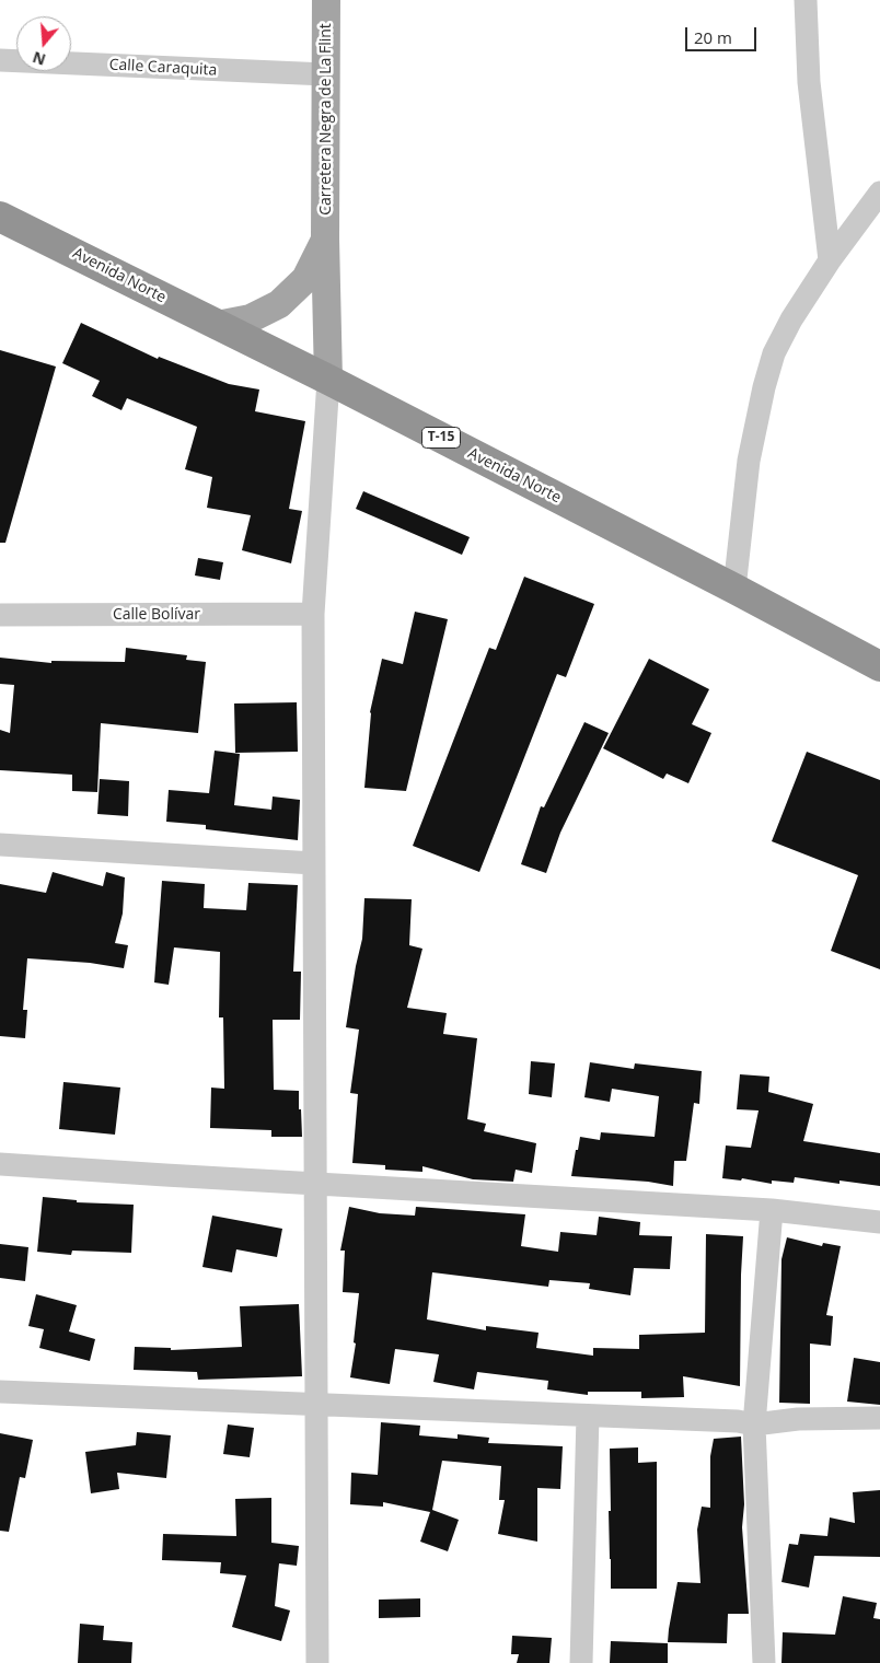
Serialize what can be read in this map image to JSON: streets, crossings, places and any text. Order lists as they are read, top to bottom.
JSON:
{
  "streets": {
    "highway": ["Avenida Norte", "T-15"],
    "main road": ["Carretera Negra de La Flint"],
    "street": ["Calle Caraquita", "Calle Bolívar"]
  },
  "crossings": [
    ["Calle Caraquita", "Carretera Negra de La Flint"],
    ["Carretera Negra de La Flint", "Avenida Norte"]
  ],
  "scale_bar": "20 m",
  "north": "bottom"
}
